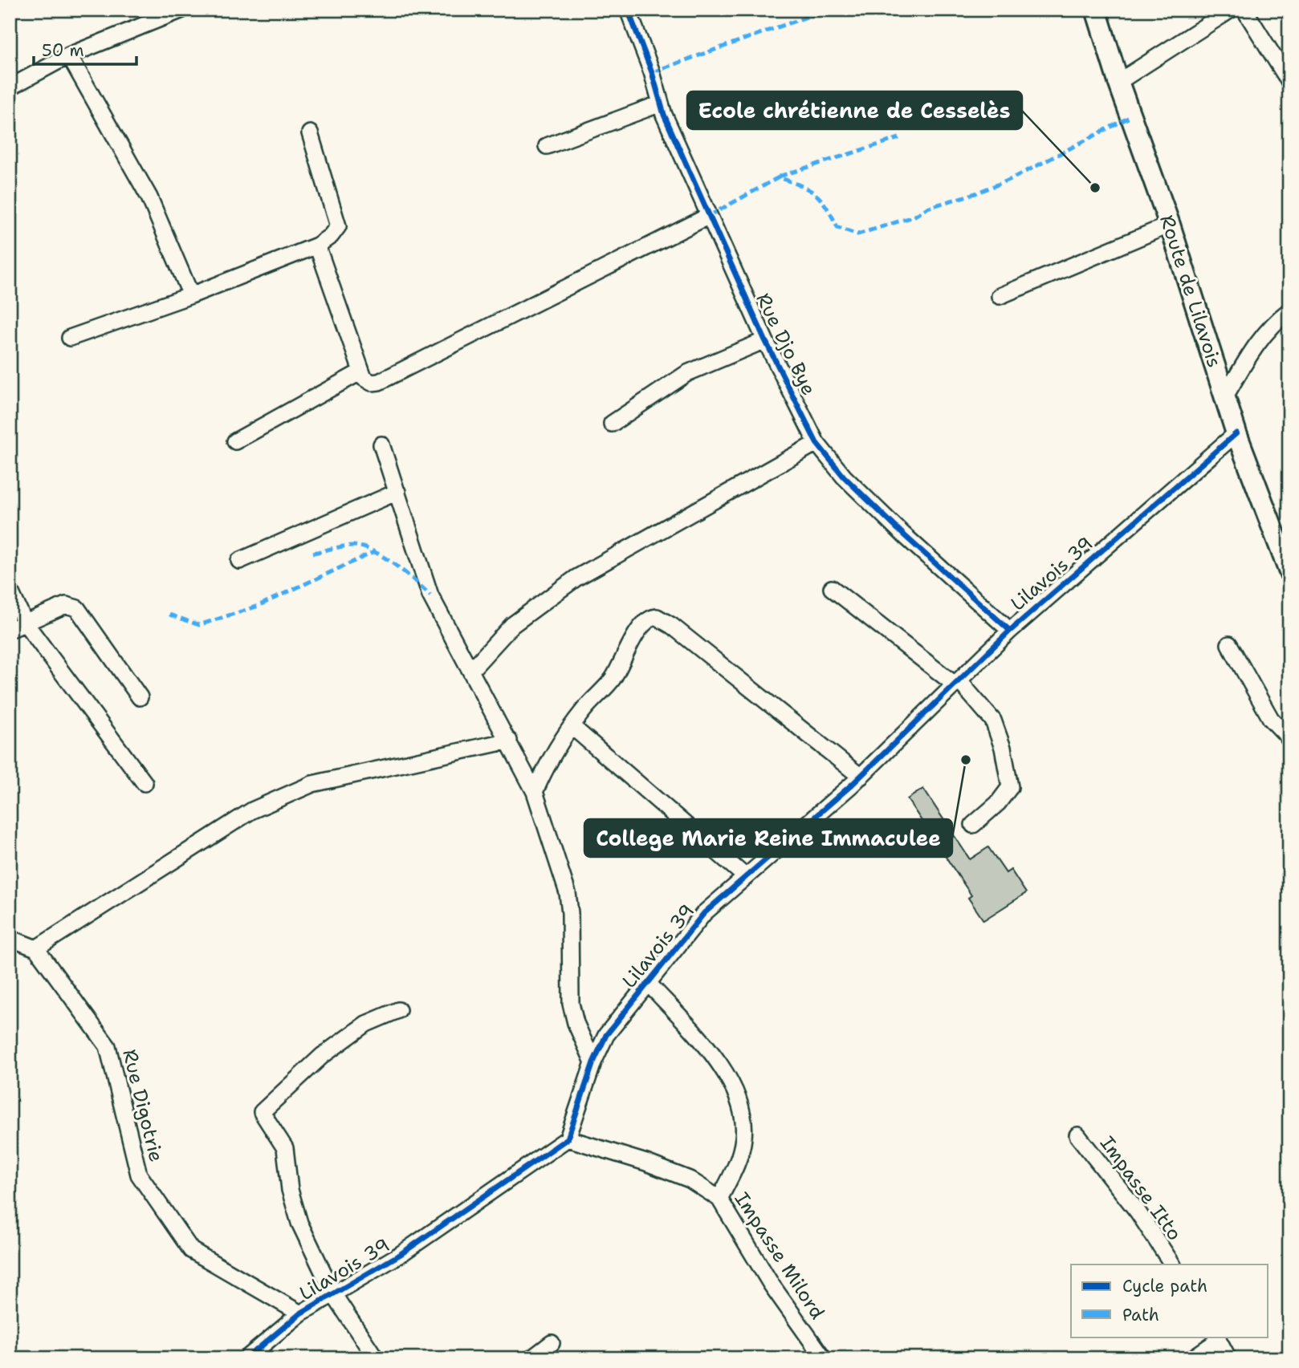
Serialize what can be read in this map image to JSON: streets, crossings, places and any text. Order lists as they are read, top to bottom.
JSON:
{
  "streets": {
    "main road": ["Route de Lilavois"],
    "street": [
      "Rue Djo Bye",
      "Lilavois 39",
      "Rue Digotrie",
      "Impasse Itto",
      "Impasse Milord"
    ]
  },
  "crossings": [
    ["Route de Lilavois", "Lilavois 39"],
    ["Rue Djo Bye", "Lilavois 39"],
    ["Lilavois 39", "Rue Digotrie"],
    ["Lilavois 39", "Impasse Milord"]
  ],
  "places": ["Ecole chrétienne de Cesselès", "College Marie Reine Immaculee"],
  "legend": ["Cycle path", "Path"],
  "scale_bar": "50 m"
}
